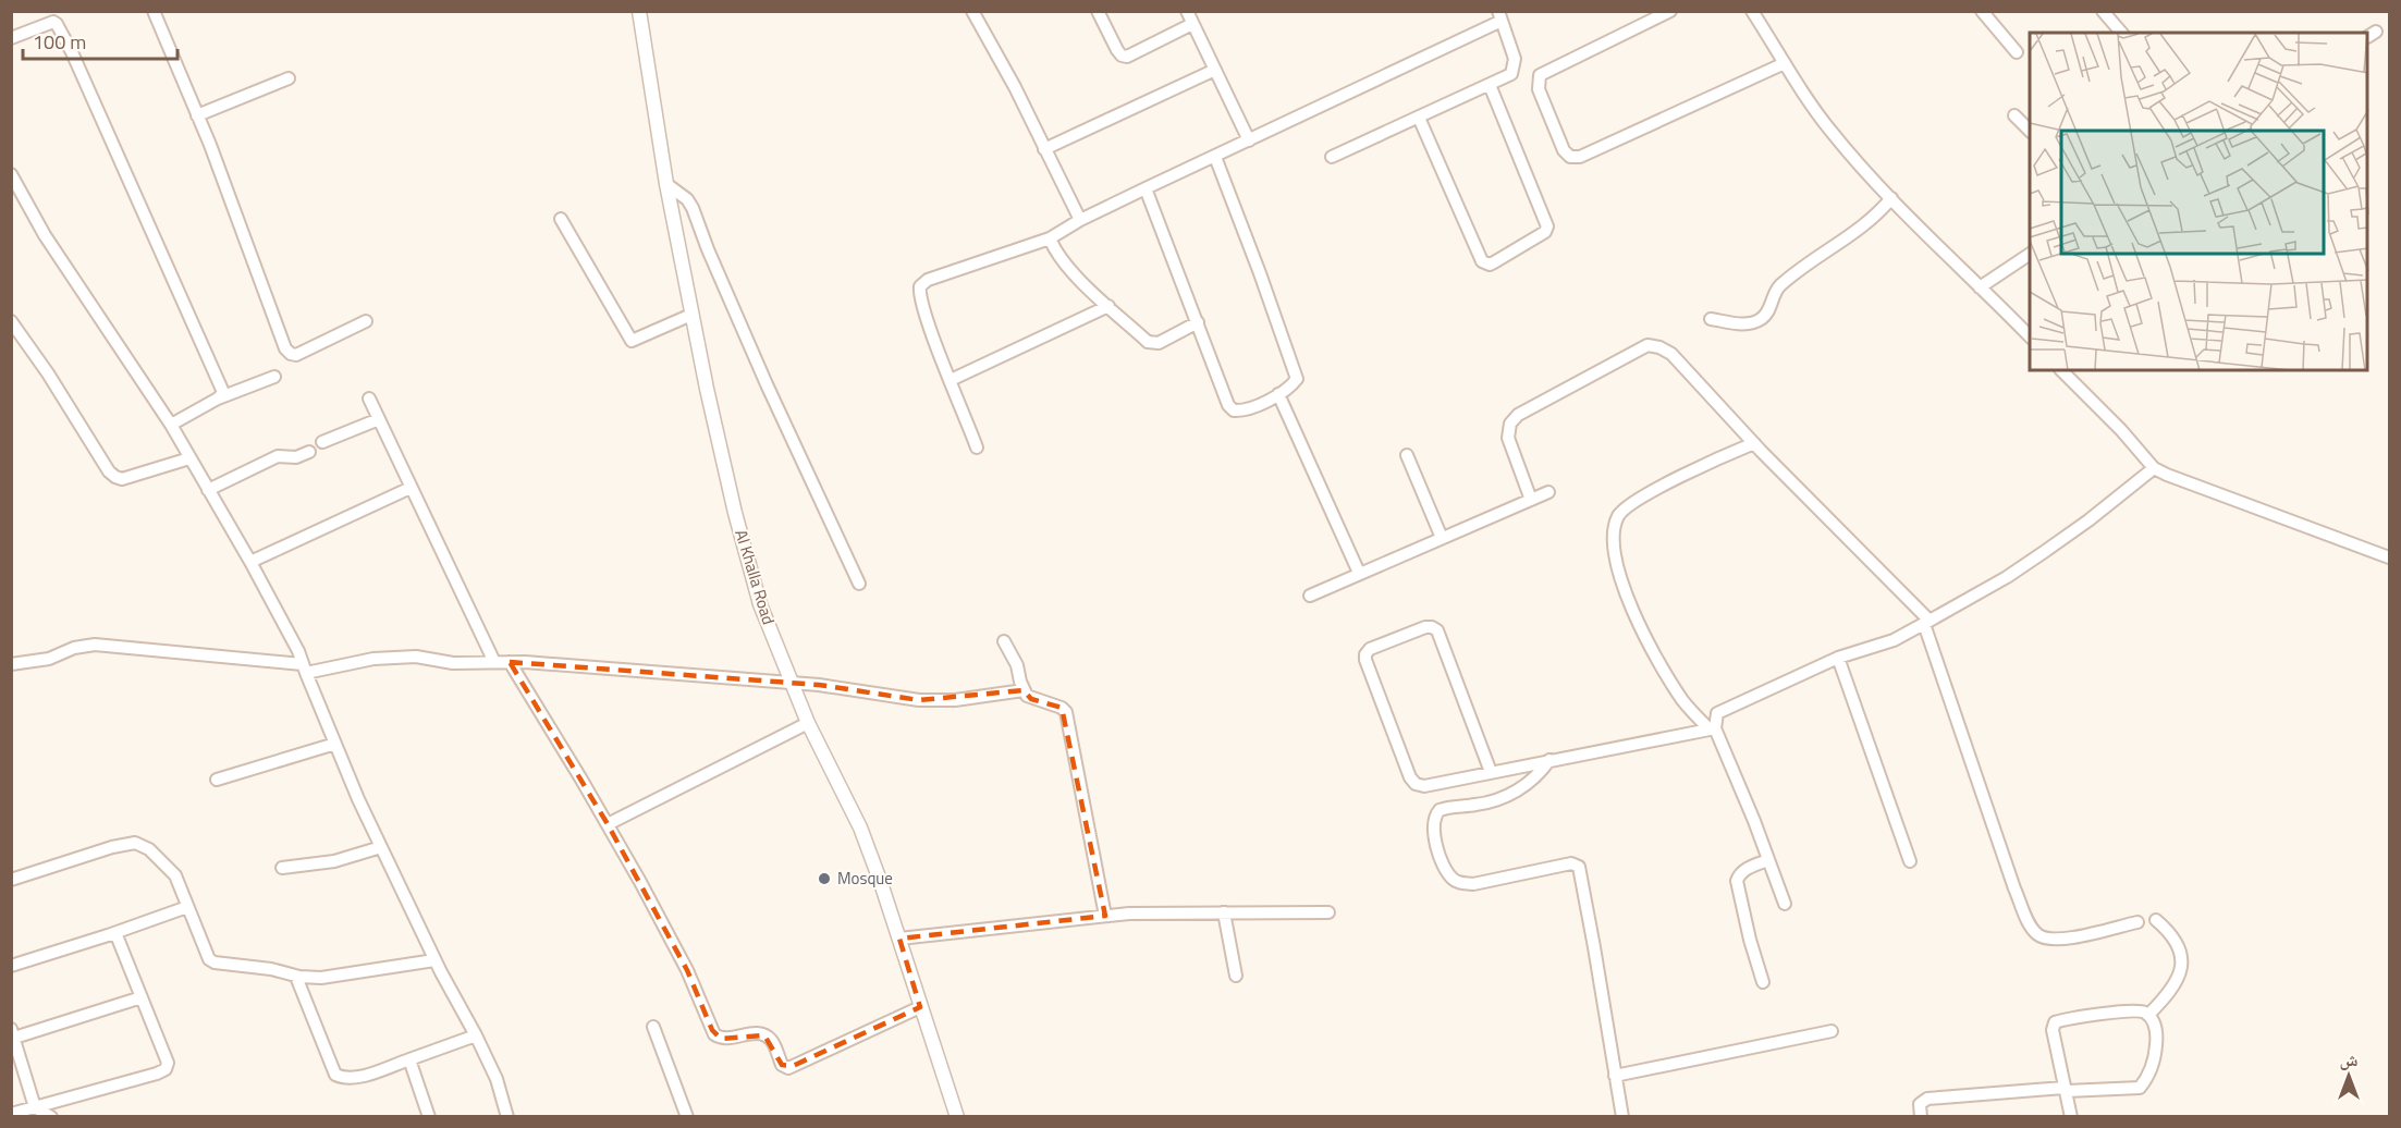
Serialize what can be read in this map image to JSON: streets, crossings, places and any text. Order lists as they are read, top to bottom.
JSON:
{
  "streets": {
    "street": ["Al Khalla Road"]
  },
  "places": ["Mosque"],
  "scale_bar": "100 m",
  "north": "top"
}
